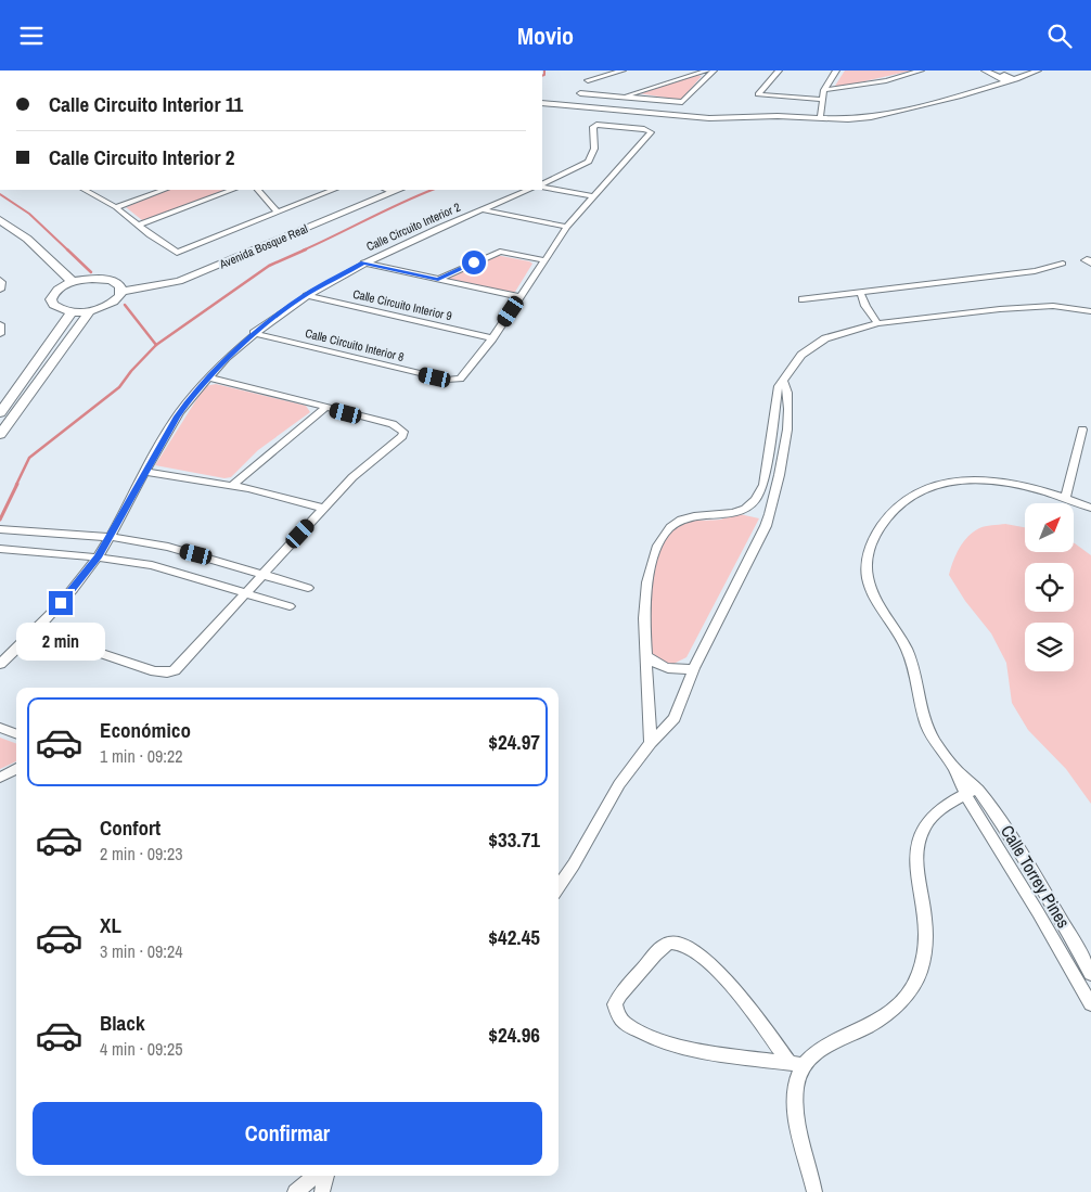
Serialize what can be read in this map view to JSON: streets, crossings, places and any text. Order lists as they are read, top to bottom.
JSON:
{
  "streets": {
    "main road": ["Avenida Bosque Real"],
    "street": [
      "Calle Circuito Interior 2",
      "Calle Circuito Interior 9",
      "Calle Circuito Interior 8",
      "Calle Torrey Pines"
    ]
  },
  "crossings": [
    ["Calle Circuito Interior 2", "Calle Circuito Interior 9"],
    ["Calle Circuito Interior 2", "Calle Circuito Interior 8"],
    ["Calle Circuito Interior 9", "Calle Circuito Interior 8"]
  ],
  "north": "top right",
  "page": {
    "header": "Movio",
    "banner": ["Calle Circuito Interior 11", "Calle Circuito Interior 2"],
    "bubble": "2 min",
    "list": [
      {
        "name": "Económico",
        "note": "1 min · 09:22",
        "value": "$24.97"
      },
      {
        "name": "Confort",
        "note": "2 min · 09:23",
        "value": "$33.71"
      },
      {
        "name": "XL",
        "note": "3 min · 09:24",
        "value": "$42.45"
      },
      {
        "name": "Black",
        "note": "4 min · 09:25",
        "value": "$24.96"
      }
    ],
    "buttons": "Confirmar"
  }
}
